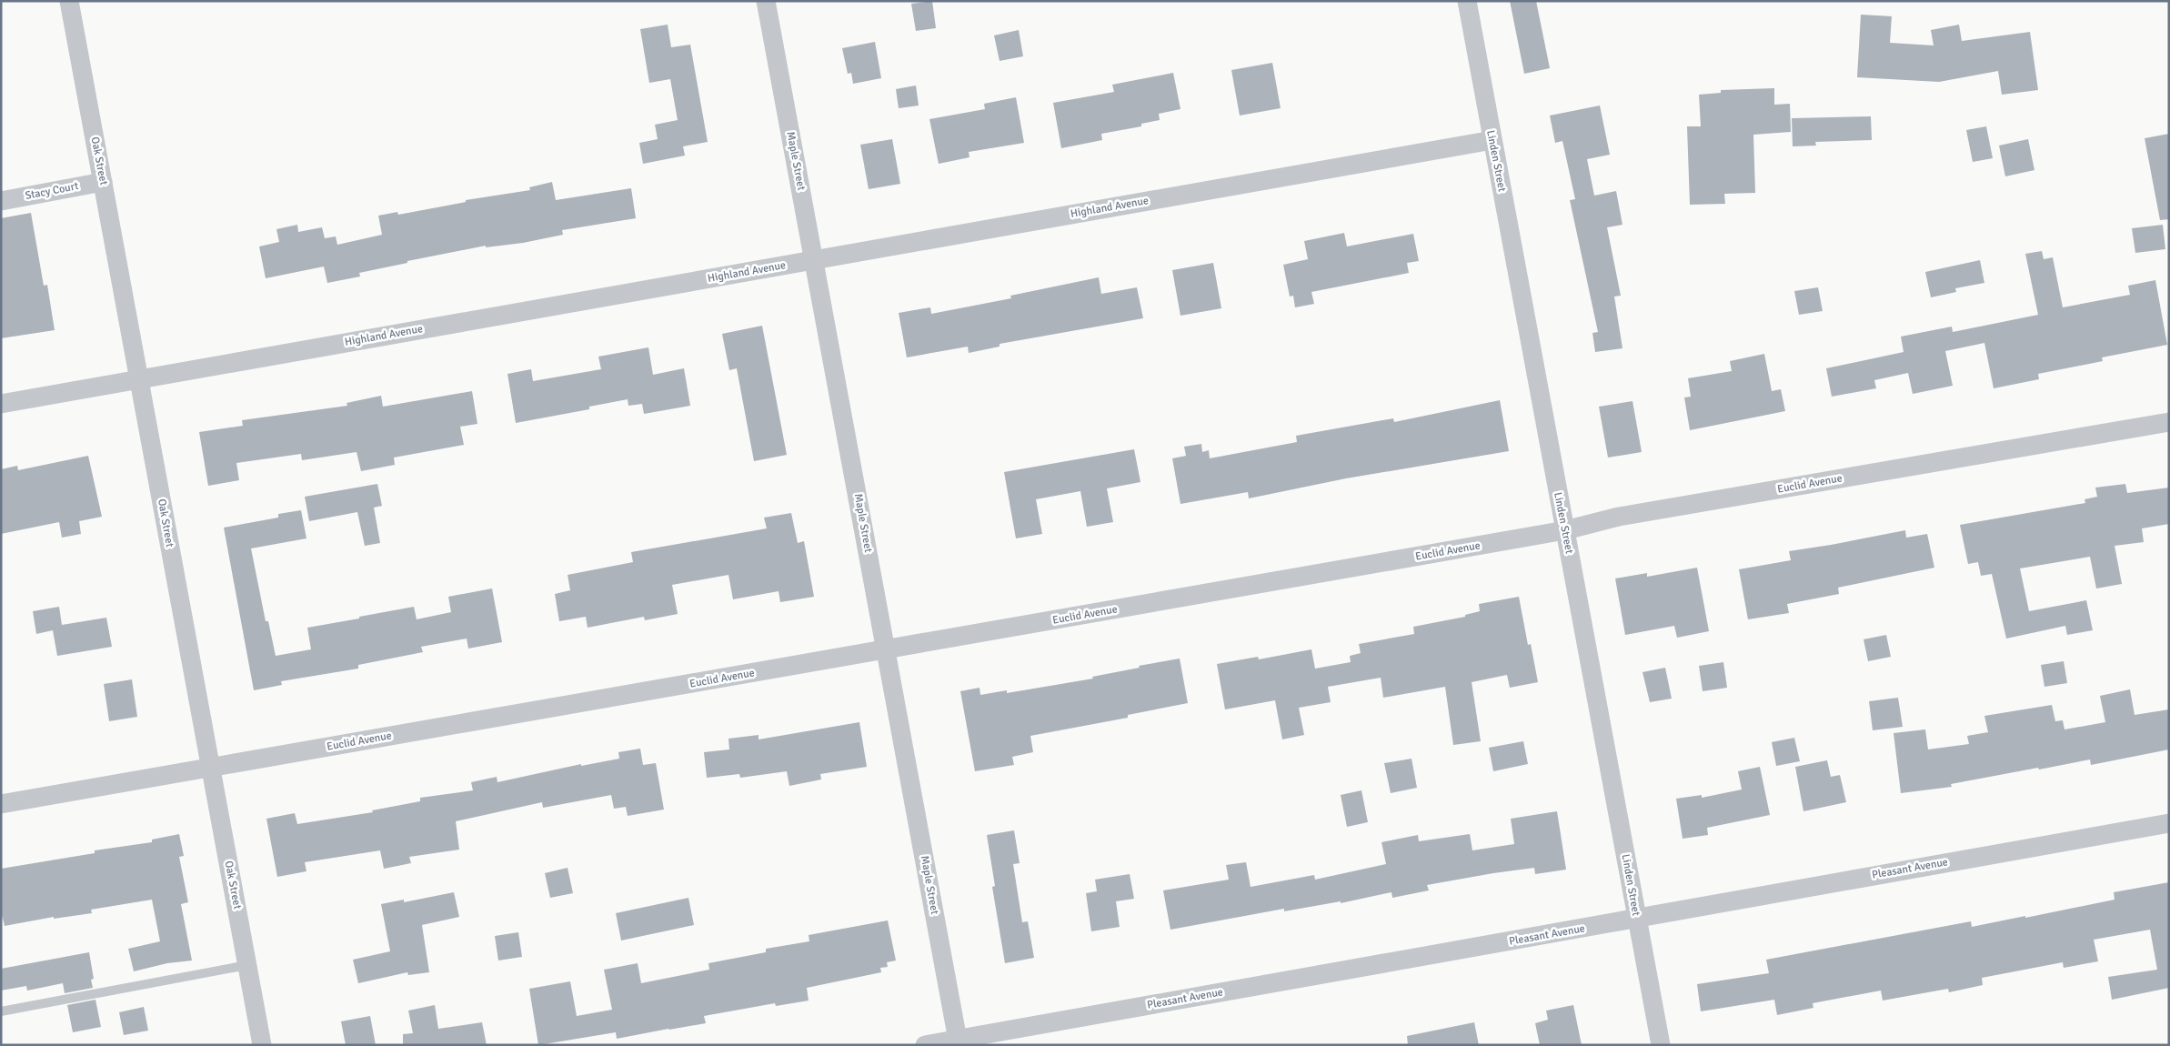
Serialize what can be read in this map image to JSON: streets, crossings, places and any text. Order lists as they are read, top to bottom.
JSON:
{
  "streets": {
    "street": [
      "Oak Street",
      "Maple Street",
      "Linden Street",
      "Stacy Court",
      "Highland Avenue",
      "Euclid Avenue",
      "Pleasant Avenue"
    ]
  },
  "crossings": [
    ["Oak Street", "Stacy Court"],
    ["Oak Street", "Highland Avenue"],
    ["Oak Street", "Euclid Avenue"],
    ["Maple Street", "Highland Avenue"],
    ["Maple Street", "Euclid Avenue"],
    ["Maple Street", "Pleasant Avenue"],
    ["Linden Street", "Highland Avenue"],
    ["Linden Street", "Euclid Avenue"],
    ["Linden Street", "Pleasant Avenue"]
  ]
}
